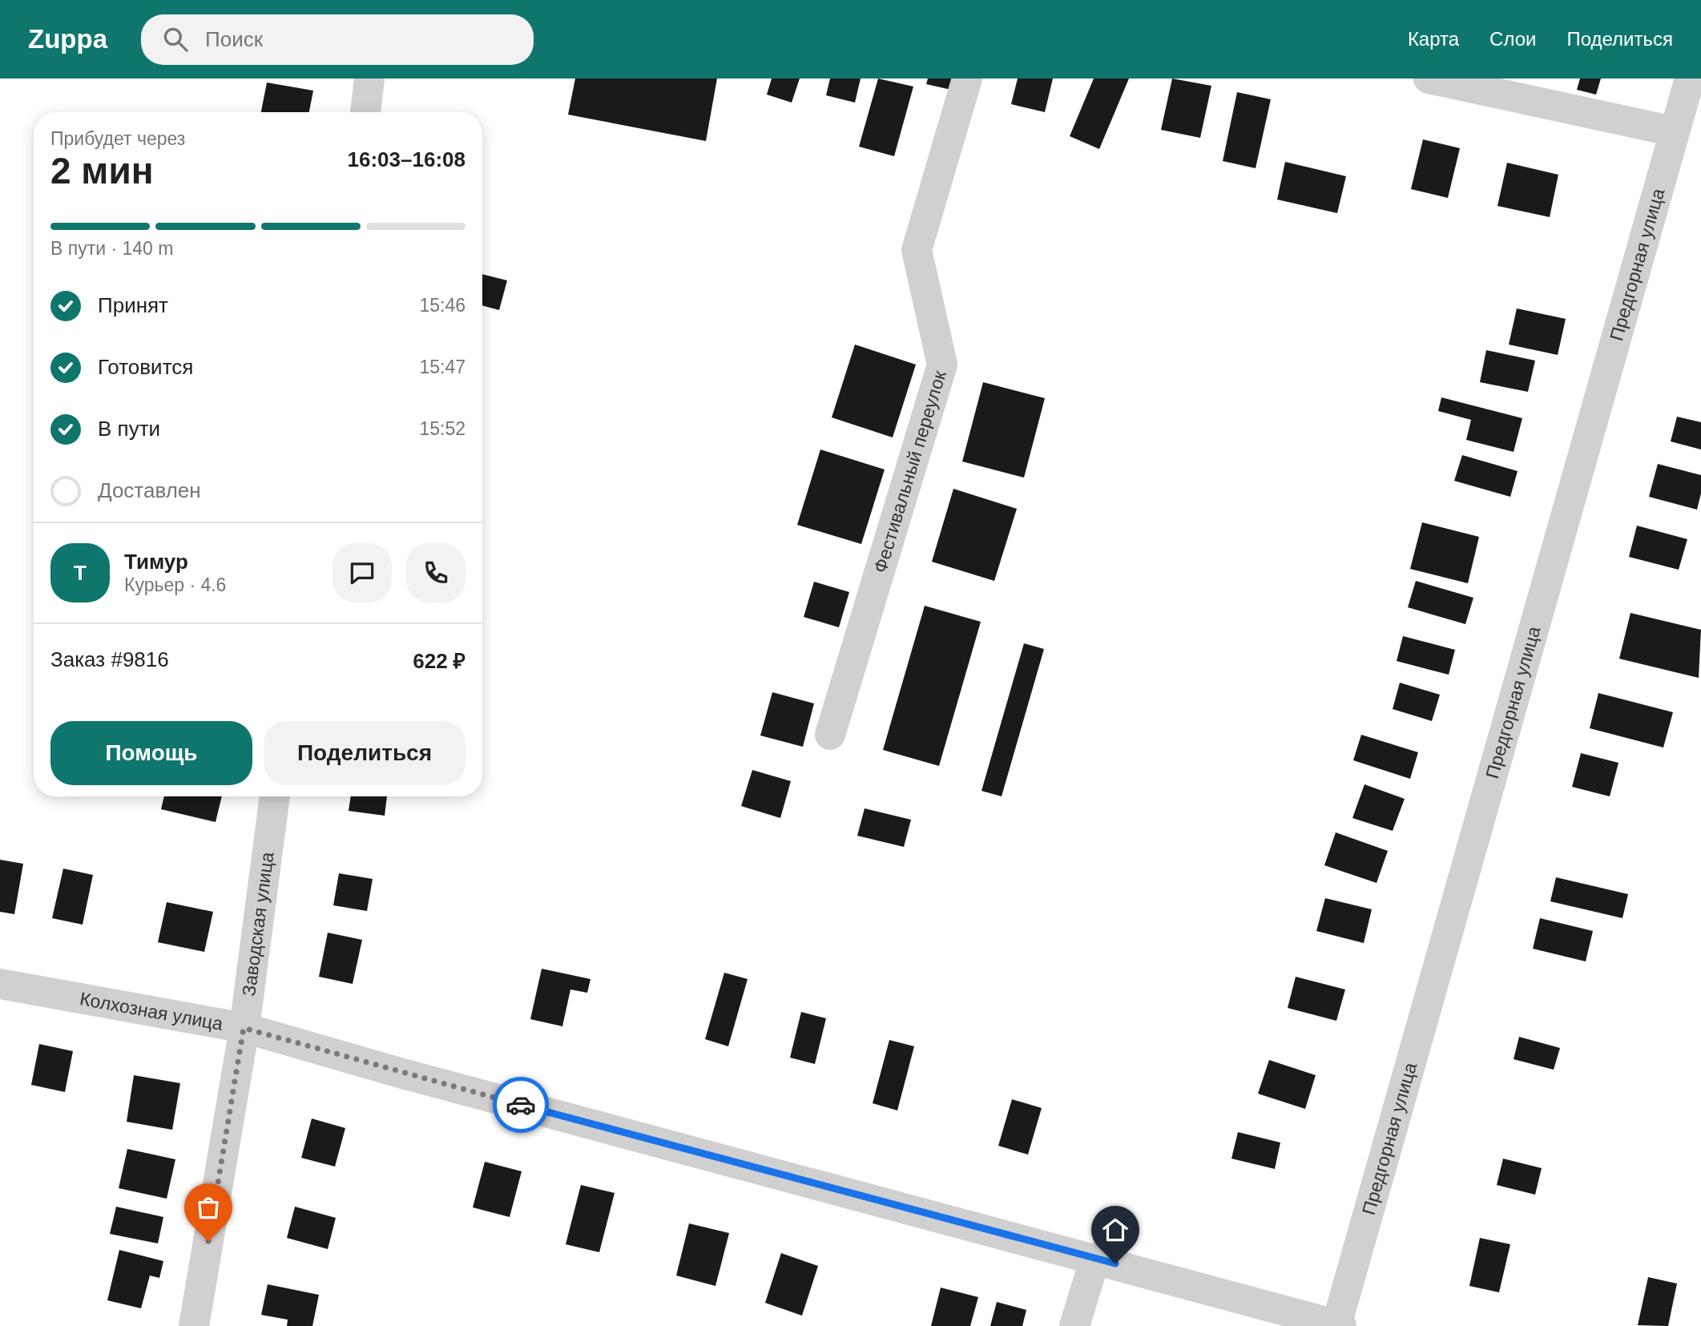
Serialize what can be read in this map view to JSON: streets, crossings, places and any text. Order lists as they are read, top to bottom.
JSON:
{
  "streets": {
    "street": [
      "Предгорная улица",
      "Фестивальный переулок",
      "Заводская улица",
      "Колхозная улица"
    ]
  },
  "crossings": [
    ["Предгорная улица", "Колхозная улица"],
    ["Заводская улица", "Колхозная улица"]
  ],
  "page": {
    "header": "Zuppa",
    "search": "Поиск",
    "nav": ["Карта", "Слои", "Поделиться"],
    "heading": ["2 мин", "Прибудет через", "16:03–16:08"],
    "panel": [
      "Тимур",
      "Курьер · 4.6",
      "Заказ #9816",
      "622 ₽"
    ],
    "bar": "В пути · 140 m",
    "list": [
      ["Принят", "15:46"],
      ["Готовится", "15:47"],
      ["В пути", "15:52"],
      "Доставлен"
    ],
    "round": "Т",
    "buttons": ["Помощь", "Поделиться"]
  }
}
